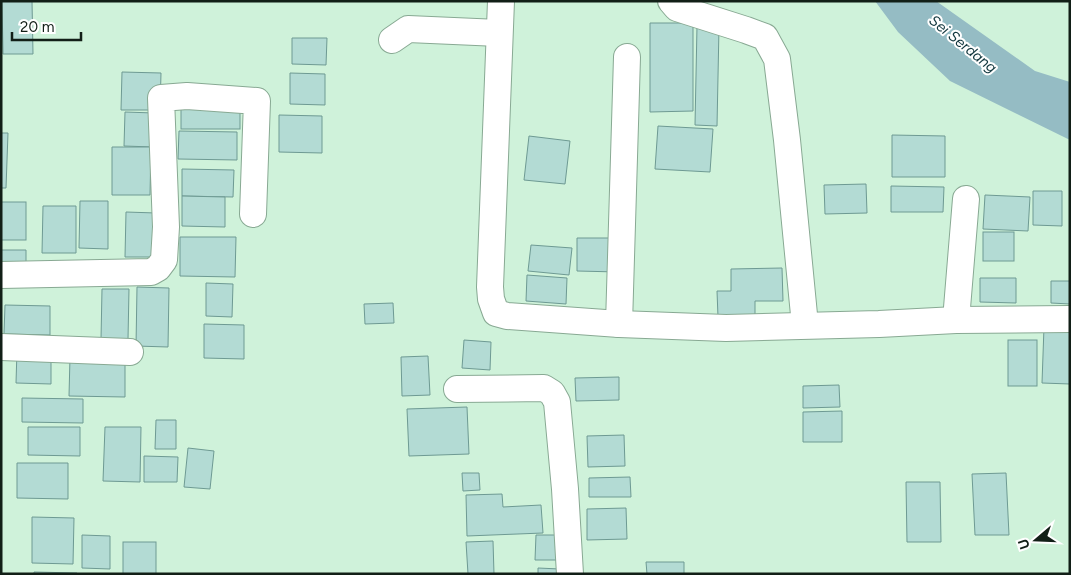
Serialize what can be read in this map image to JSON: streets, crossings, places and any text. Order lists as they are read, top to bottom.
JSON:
{
  "water": ["Sei Serdang"],
  "scale_bar": "20 m",
  "north": "left"
}
